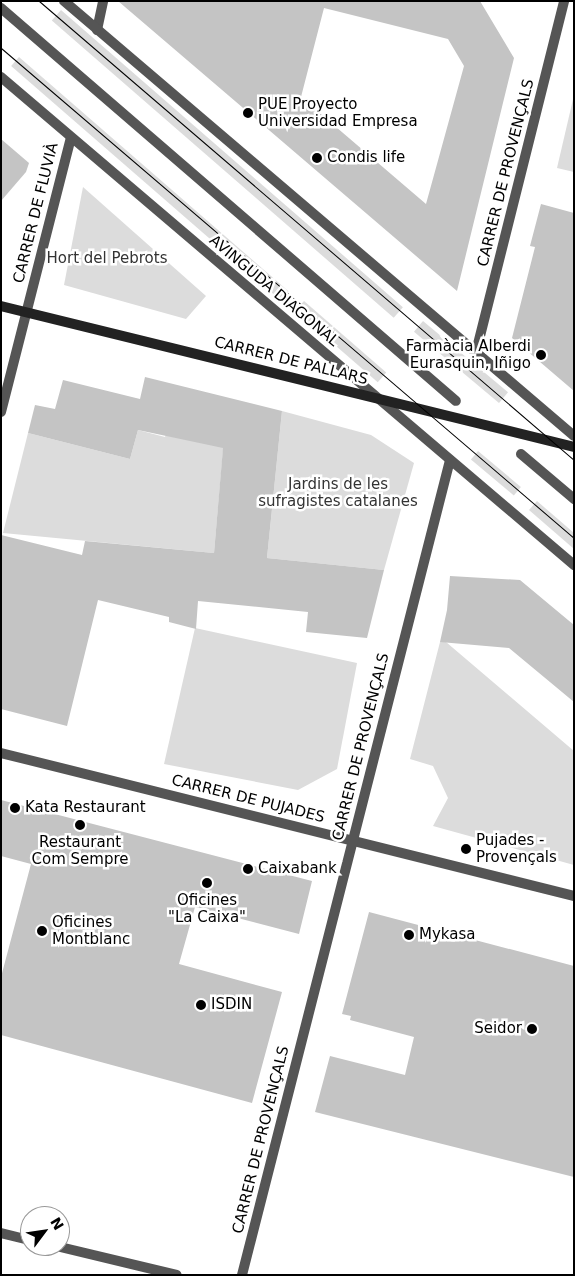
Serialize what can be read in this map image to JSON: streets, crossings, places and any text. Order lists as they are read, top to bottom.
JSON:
{
  "streets": {
    "main road": ["CARRER DE PALLARS"],
    "street": [
      "CARRER DE PROVENÇALS",
      "CARRER DE FLUVIÀ",
      "AVINGUDA DIAGONAL",
      "CARRER DE PUJADES"
    ]
  },
  "crossings": [
    ["CARRER DE PROVENÇALS", "AVINGUDA DIAGONAL"],
    ["CARRER DE PROVENÇALS", "CARRER DE PUJADES"],
    ["CARRER DE FLUVIÀ", "AVINGUDA DIAGONAL"],
    ["CARRER DE FLUVIÀ", "CARRER DE PALLARS"],
    ["AVINGUDA DIAGONAL", "CARRER DE PALLARS"]
  ],
  "parks": ["Hort del Pebrots", "Jardins de les sufragistes catalanes"],
  "places": [
    "PUE Proyecto Universidad Empresa",
    "Condis life",
    "Farmàcia Alberdi Eurasquin, Iñigo",
    "Kata Restaurant",
    "Restaurant Com Sempre",
    "Pujades - Provençals",
    "Caixabank",
    "Oficines \"La Caixa\"",
    "Oficines Montblanc",
    "Mykasa",
    "ISDIN",
    "Seidor"
  ],
  "north": "top right"
}
